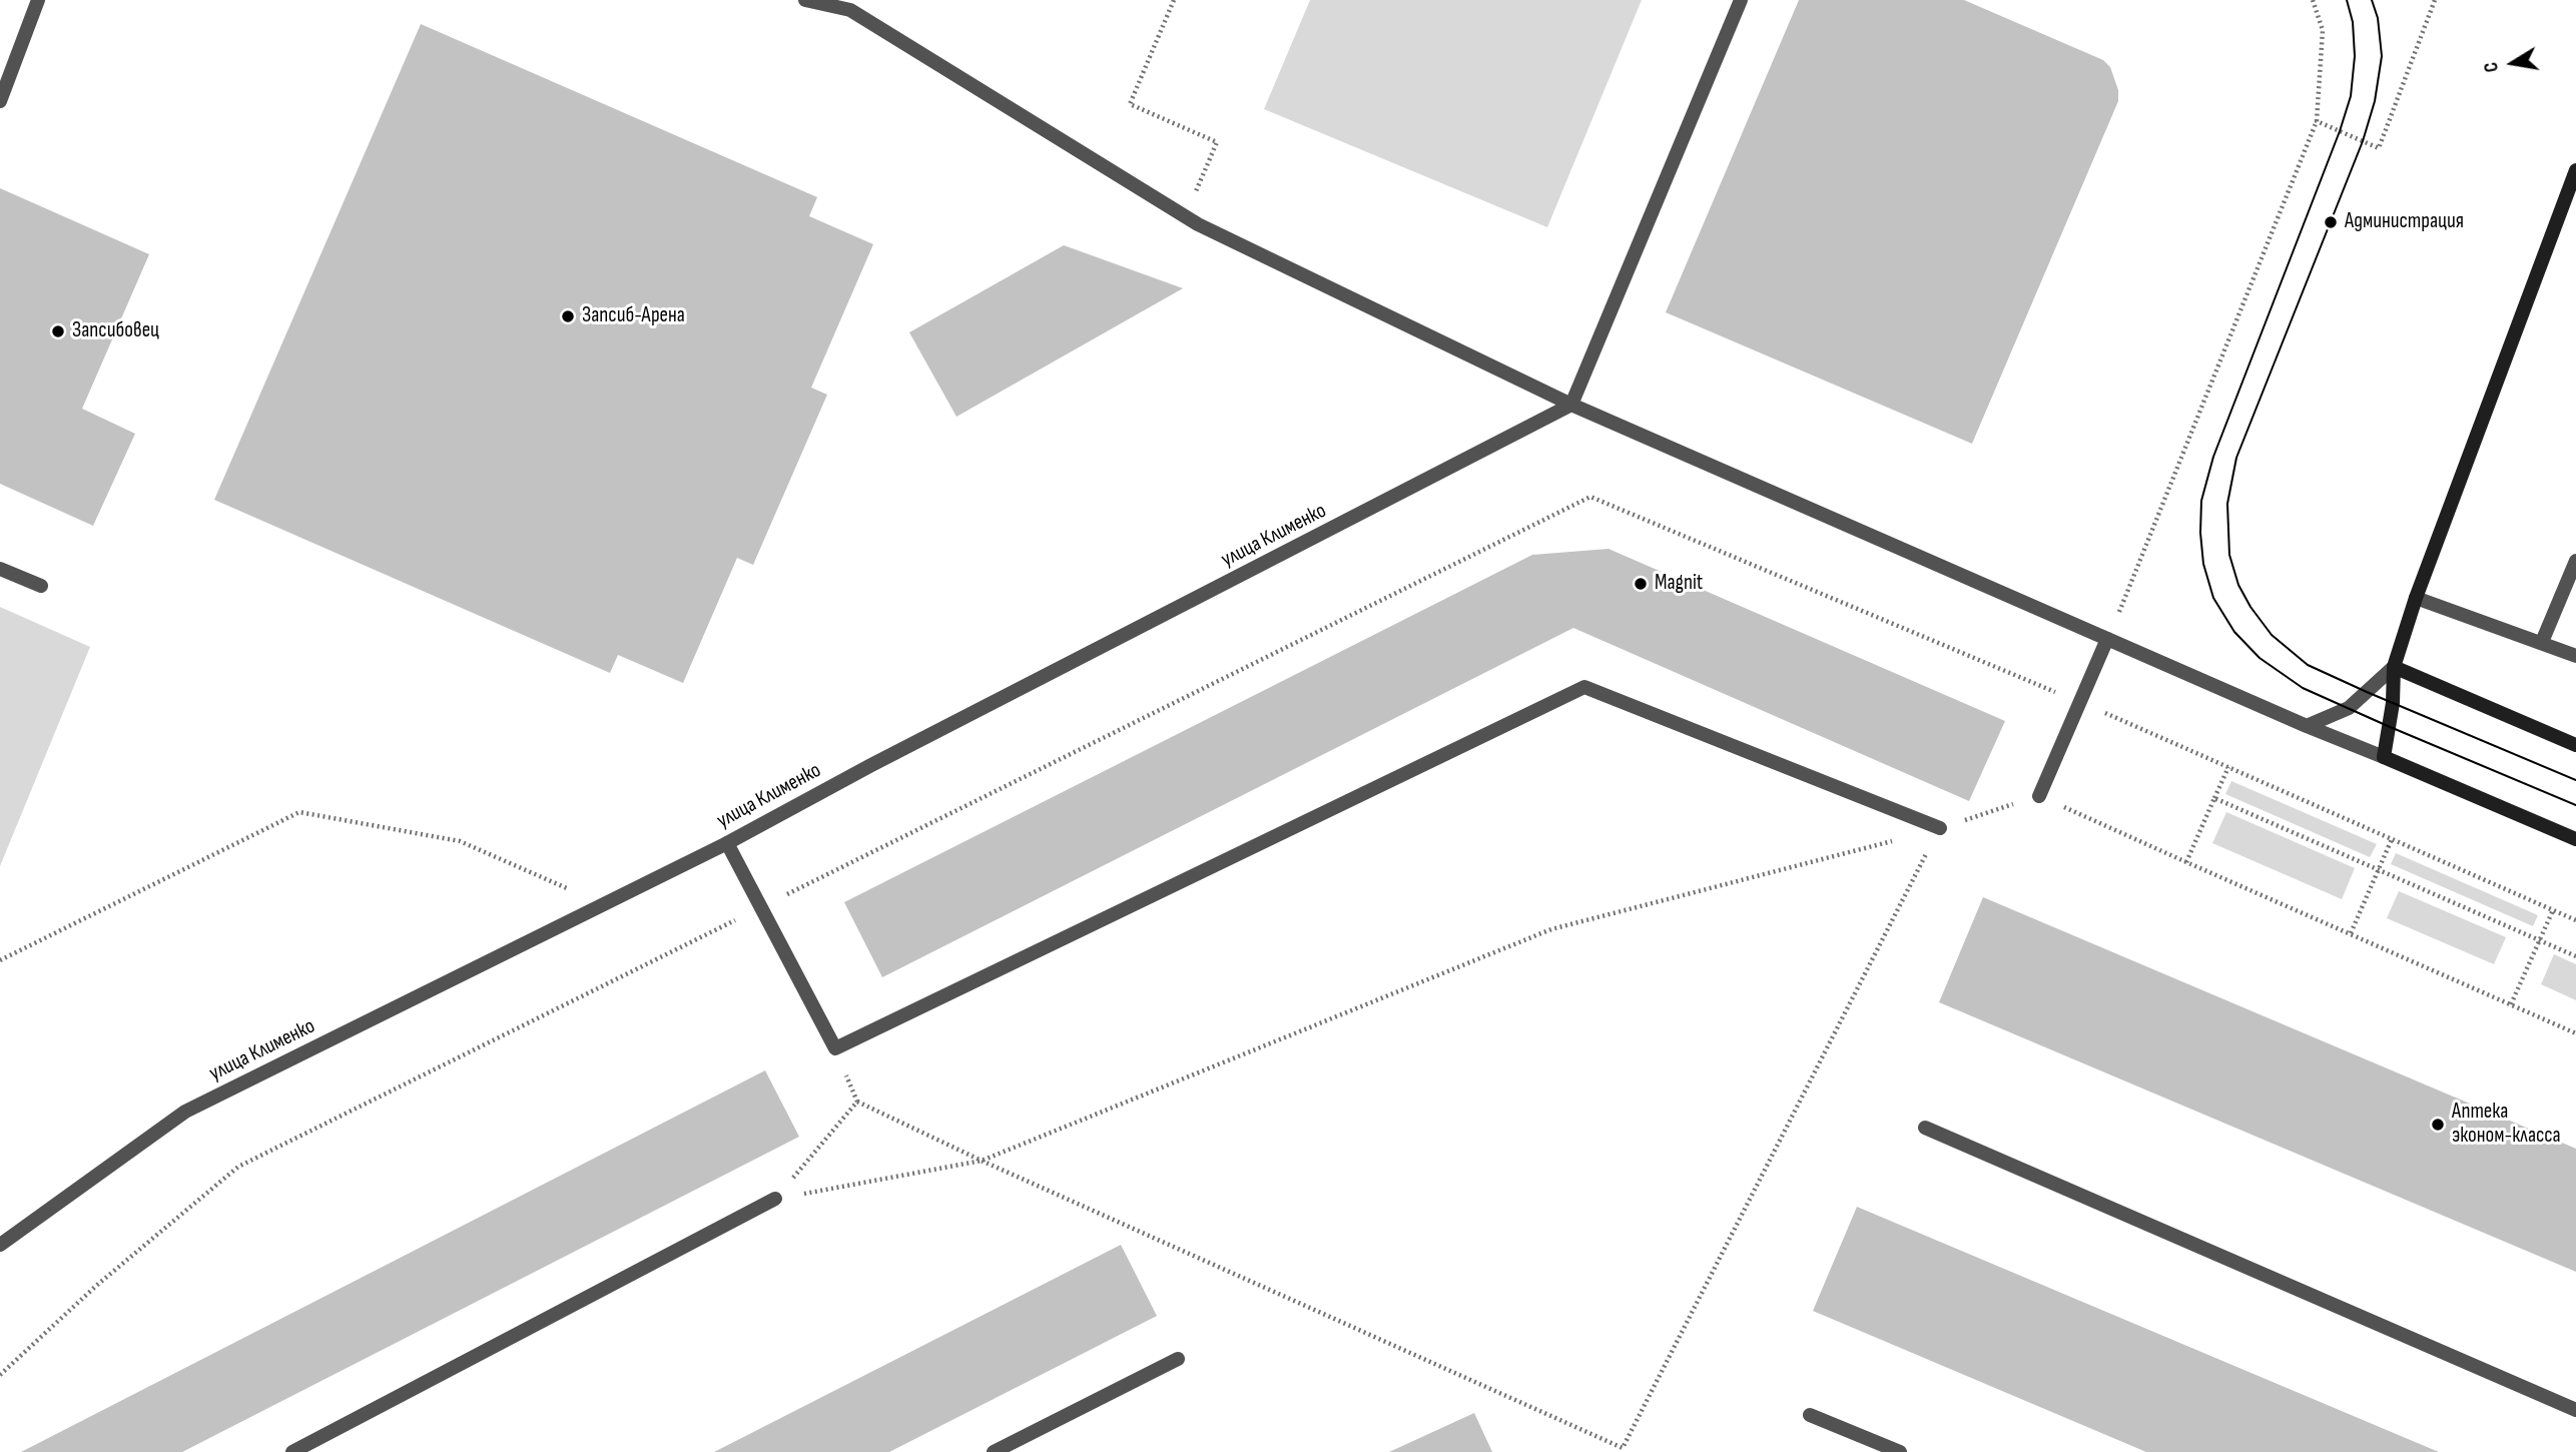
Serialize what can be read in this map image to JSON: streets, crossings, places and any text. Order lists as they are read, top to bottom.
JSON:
{
  "streets": {
    "street": ["улица Клименко"]
  },
  "places": [
    "Администрация",
    "Запсиб-Арена",
    "Запсибовец",
    "Magnit",
    "Аптека эконом-класса"
  ],
  "north": "left"
}
